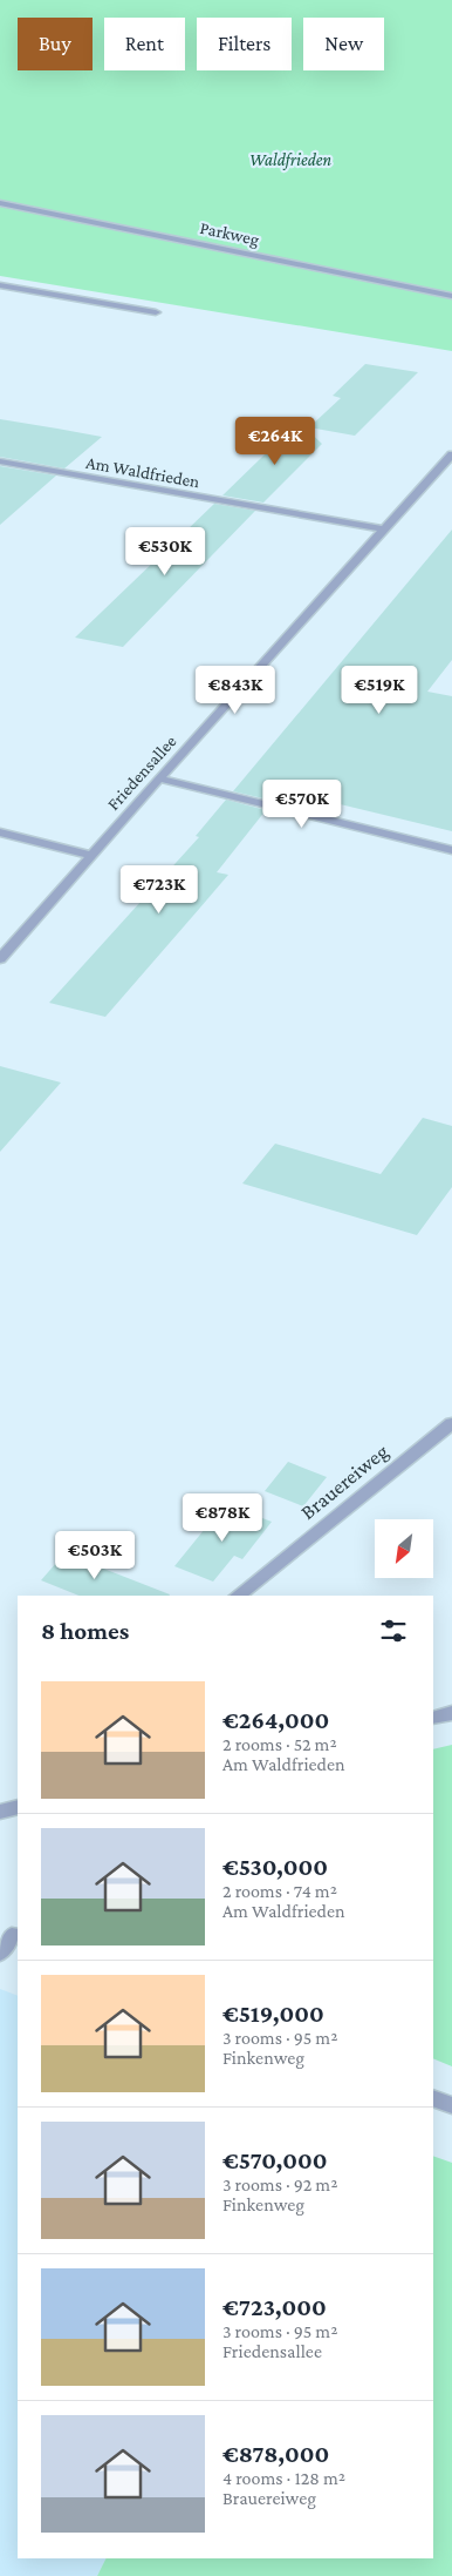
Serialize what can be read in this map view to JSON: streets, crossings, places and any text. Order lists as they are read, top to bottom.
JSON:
{
  "streets": {
    "street": [
      "Parkweg",
      "Am Waldfrieden",
      "Friedensallee",
      "Brauereiweg"
    ]
  },
  "crossings": [
    ["Am Waldfrieden", "Friedensallee"]
  ],
  "parks": ["Waldfrieden"],
  "north": "bottom left",
  "page": {
    "chip": [
      "Buy",
      "Rent",
      "Filters",
      "New"
    ],
    "price": [
      "€264K",
      "€530K",
      "€843K",
      "€519K",
      "€570K",
      "€723K",
      "€878K",
      "€503K"
    ],
    "heading": "8 homes",
    "list": [
      {
        "name": "€264,000",
        "note": "2 rooms · 52 m² · Am Waldfrieden"
      },
      {
        "name": "€530,000",
        "note": "2 rooms · 74 m² · Am Waldfrieden"
      },
      {
        "name": "€519,000",
        "note": "3 rooms · 95 m² · Finkenweg"
      },
      {
        "name": "€570,000",
        "note": "3 rooms · 92 m² · Finkenweg"
      },
      {
        "name": "€723,000",
        "note": "3 rooms · 95 m² · Friedensallee"
      },
      {
        "name": "€878,000",
        "note": "4 rooms · 128 m² · Brauereiweg"
      }
    ]
  }
}
